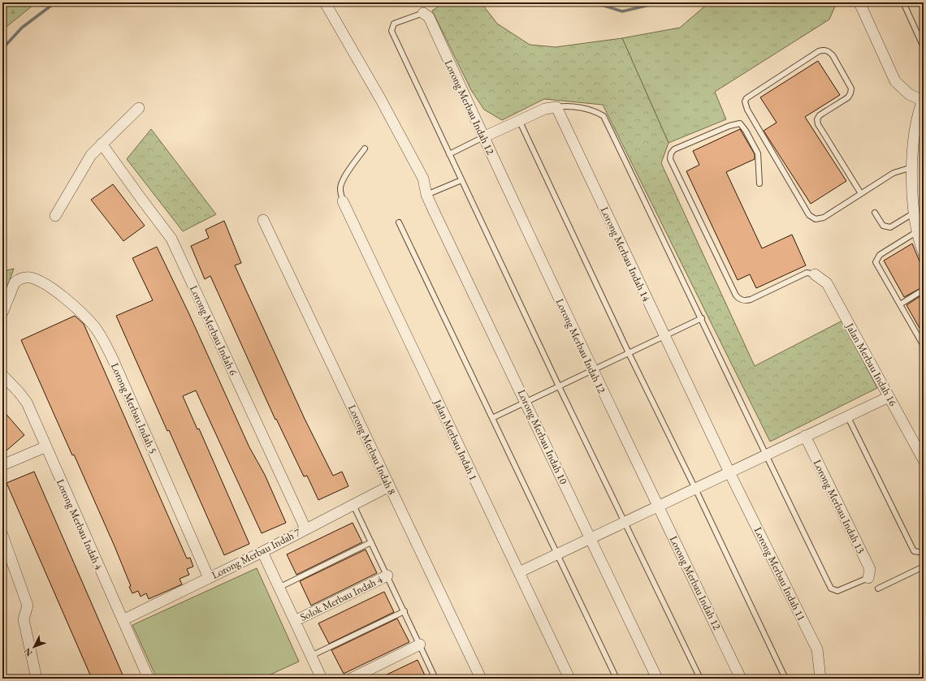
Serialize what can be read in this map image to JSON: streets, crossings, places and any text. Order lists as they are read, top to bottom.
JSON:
{
  "streets": {
    "street": [
      "Lorong Merbau Indah 12",
      "Lorong Merbau Indah 14",
      "Lorong Merbau Indah 6",
      "Jalan Merbau Indah 16",
      "Lorong Merbau Indah 5",
      "Lorong Merbau Indah 10",
      "Jalan Merbau Indah 1",
      "Lorong Merbau Indah 8",
      "Lorong Merbau Indah 13",
      "Lorong Merbau Indah 4",
      "Lorong Merbau Indah 7",
      "Lorong Merbau Indah 11",
      "Solok Merbau Indah 4"
    ]
  },
  "crossings": [
    ["Lorong Merbau Indah 14", "Lorong Merbau Indah 11"],
    ["Lorong Merbau Indah 6", "Lorong Merbau Indah 7"],
    ["Lorong Merbau Indah 5", "Lorong Merbau Indah 7"],
    ["Lorong Merbau Indah 8", "Lorong Merbau Indah 7"],
    ["Lorong Merbau Indah 4", "Lorong Merbau Indah 7"]
  ],
  "north": "bottom left"
}
